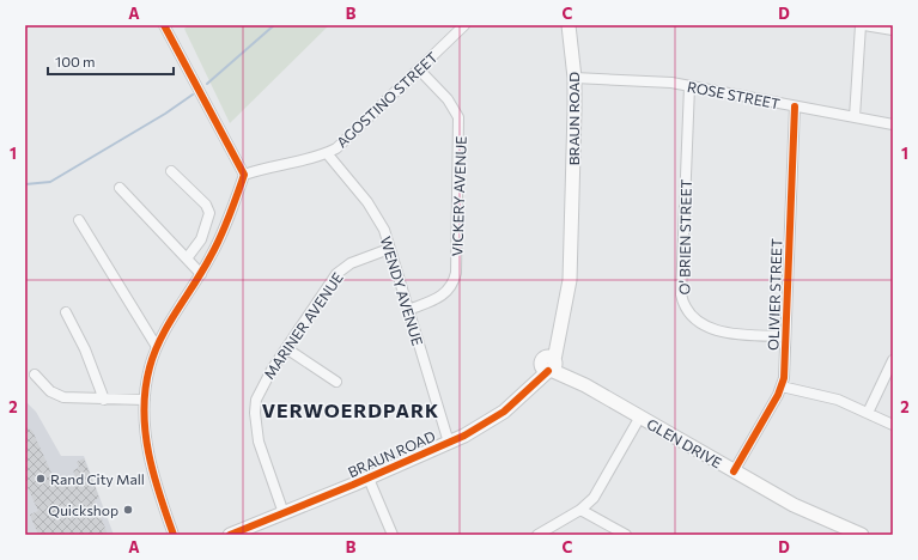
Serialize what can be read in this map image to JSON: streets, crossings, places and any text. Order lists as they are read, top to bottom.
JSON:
{
  "streets": {
    "street": [
      "ROSE STREET",
      "AGOSTINO STREET",
      "BRAUN ROAD",
      "VICKERY AVENUE",
      "O' BRIEN STREET",
      "WENDY AVENUE",
      "OLIVIER STREET",
      "MARINER AVENUE",
      "GLEN DRIVE"
    ]
  },
  "crossings": [
    ["ROSE STREET", "BRAUN ROAD"],
    ["ROSE STREET", "O' BRIEN STREET"],
    ["ROSE STREET", "OLIVIER STREET"],
    ["AGOSTINO STREET", "VICKERY AVENUE"],
    ["AGOSTINO STREET", "WENDY AVENUE"],
    ["BRAUN ROAD", "WENDY AVENUE"],
    ["BRAUN ROAD", "MARINER AVENUE"],
    ["BRAUN ROAD", "GLEN DRIVE"],
    ["VICKERY AVENUE", "WENDY AVENUE"],
    ["O' BRIEN STREET", "OLIVIER STREET"],
    ["WENDY AVENUE", "MARINER AVENUE"],
    ["OLIVIER STREET", "GLEN DRIVE"]
  ],
  "districts": ["VERWOERDPARK"],
  "places": ["Rand City Mall", "Quickshop"],
  "scale_bar": "100 m",
  "grid": {
    "columns": [
      "A",
      "B",
      "C",
      "D"
    ],
    "rows": ["1", "2"]
  }
}
